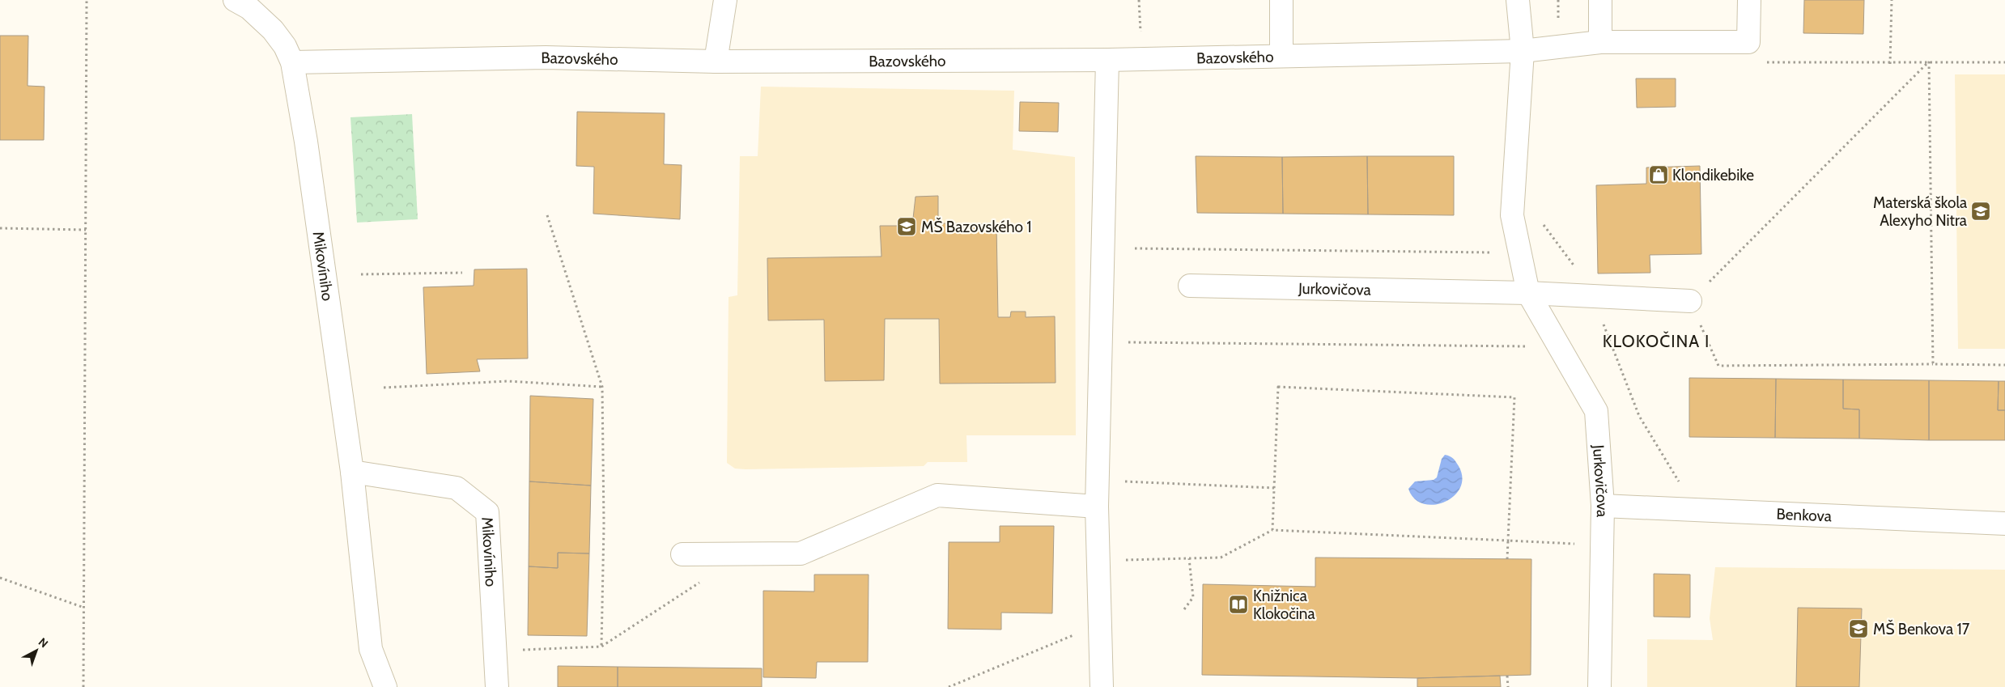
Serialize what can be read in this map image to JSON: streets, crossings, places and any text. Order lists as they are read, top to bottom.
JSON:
{
  "streets": {
    "street": [
      "Bazovského",
      "Mikovíniho",
      "Jurkovičova",
      "Benkova"
    ]
  },
  "crossings": [
    ["Bazovského", "Mikovíniho"],
    ["Bazovského", "Jurkovičova"],
    ["Jurkovičova", "Benkova"]
  ],
  "districts": ["KLOKOČINA I"],
  "places": {
    "shop": ["Klondikebike"],
    "school or university": ["Materská škola Alexyho Nitra", "MŠ Bazovského 1", "MŠ Benkova 17"],
    "library": ["Knižnica Klokočina"]
  },
  "north": "top right"
}
